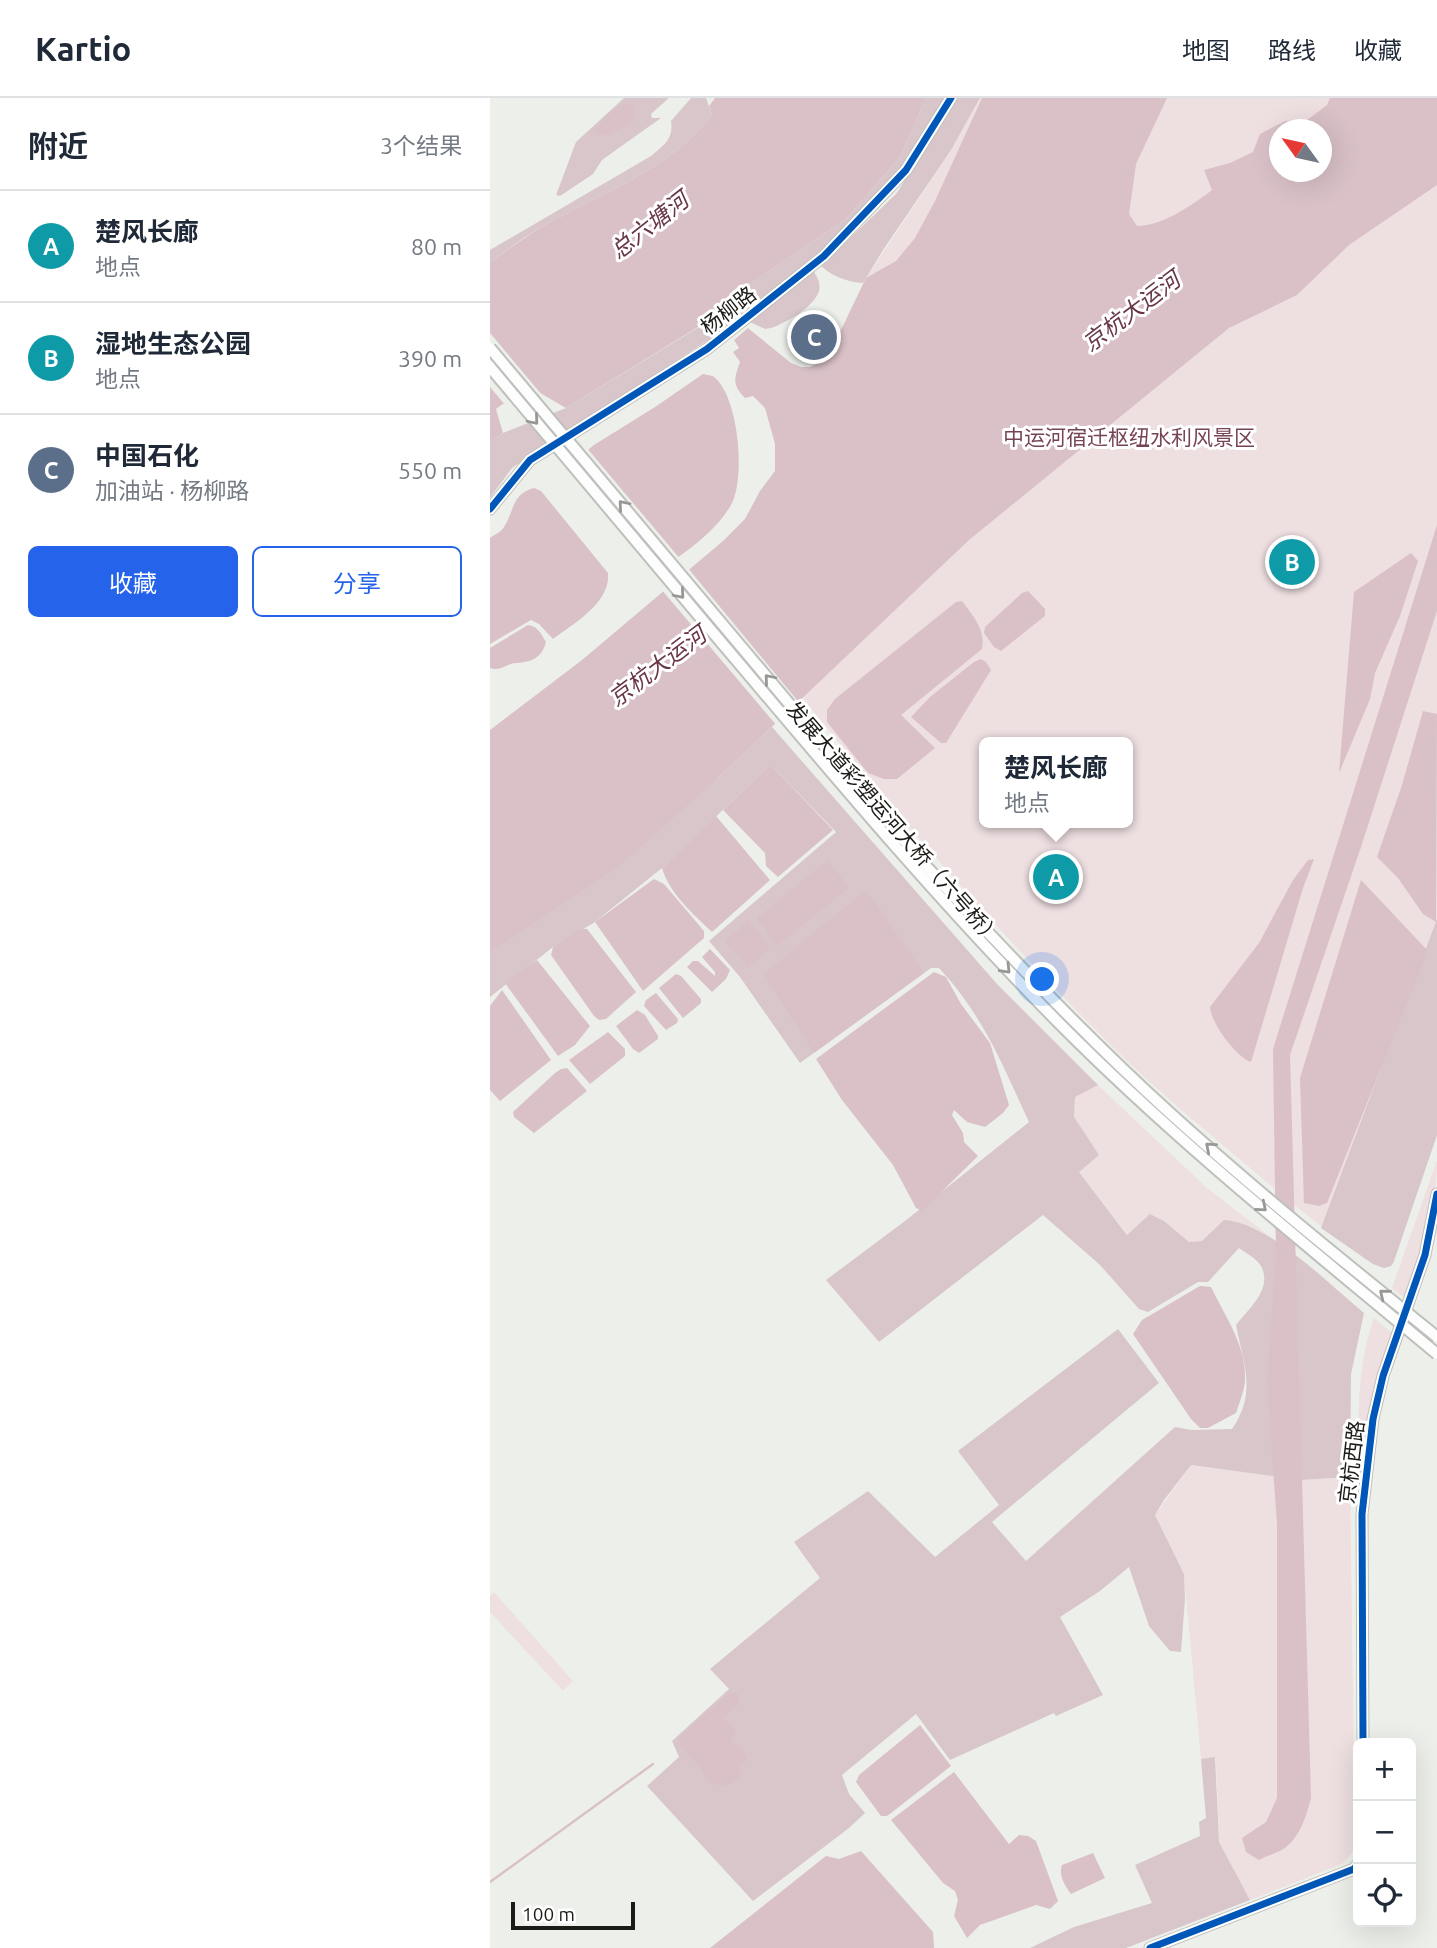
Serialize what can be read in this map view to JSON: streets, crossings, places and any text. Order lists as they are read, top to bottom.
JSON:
{
  "streets": {
    "main road": ["发展大道彩塑运河大桥（六号桥）"],
    "street": ["杨柳路", "京杭西路"]
  },
  "water": ["总六塘河", "京杭大运河"],
  "parks": ["中运河宿迁枢纽水利风景区"],
  "scale_bar": "100 m",
  "north": "top left",
  "page": {
    "header": "Kartio",
    "nav": ["地图", "路线", "收藏"],
    "heading": ["附近", "3个结果"],
    "list": [
      {
        "mark": "A",
        "name": "楚风长廊",
        "note": "地点",
        "value": "80 m"
      },
      {
        "mark": "B",
        "name": "湿地生态公园",
        "note": "地点",
        "value": "390 m"
      },
      {
        "mark": "C",
        "name": "中国石化",
        "note": "加油站 · 杨柳路",
        "value": "550 m"
      }
    ],
    "pins": ["C", "B", "A"],
    "buttons": ["收藏", "分享"],
    "popup": ["楚风长廊", "地点"],
    "map_buttons": ["+", "−"],
    "scale": "100 m"
  }
}
